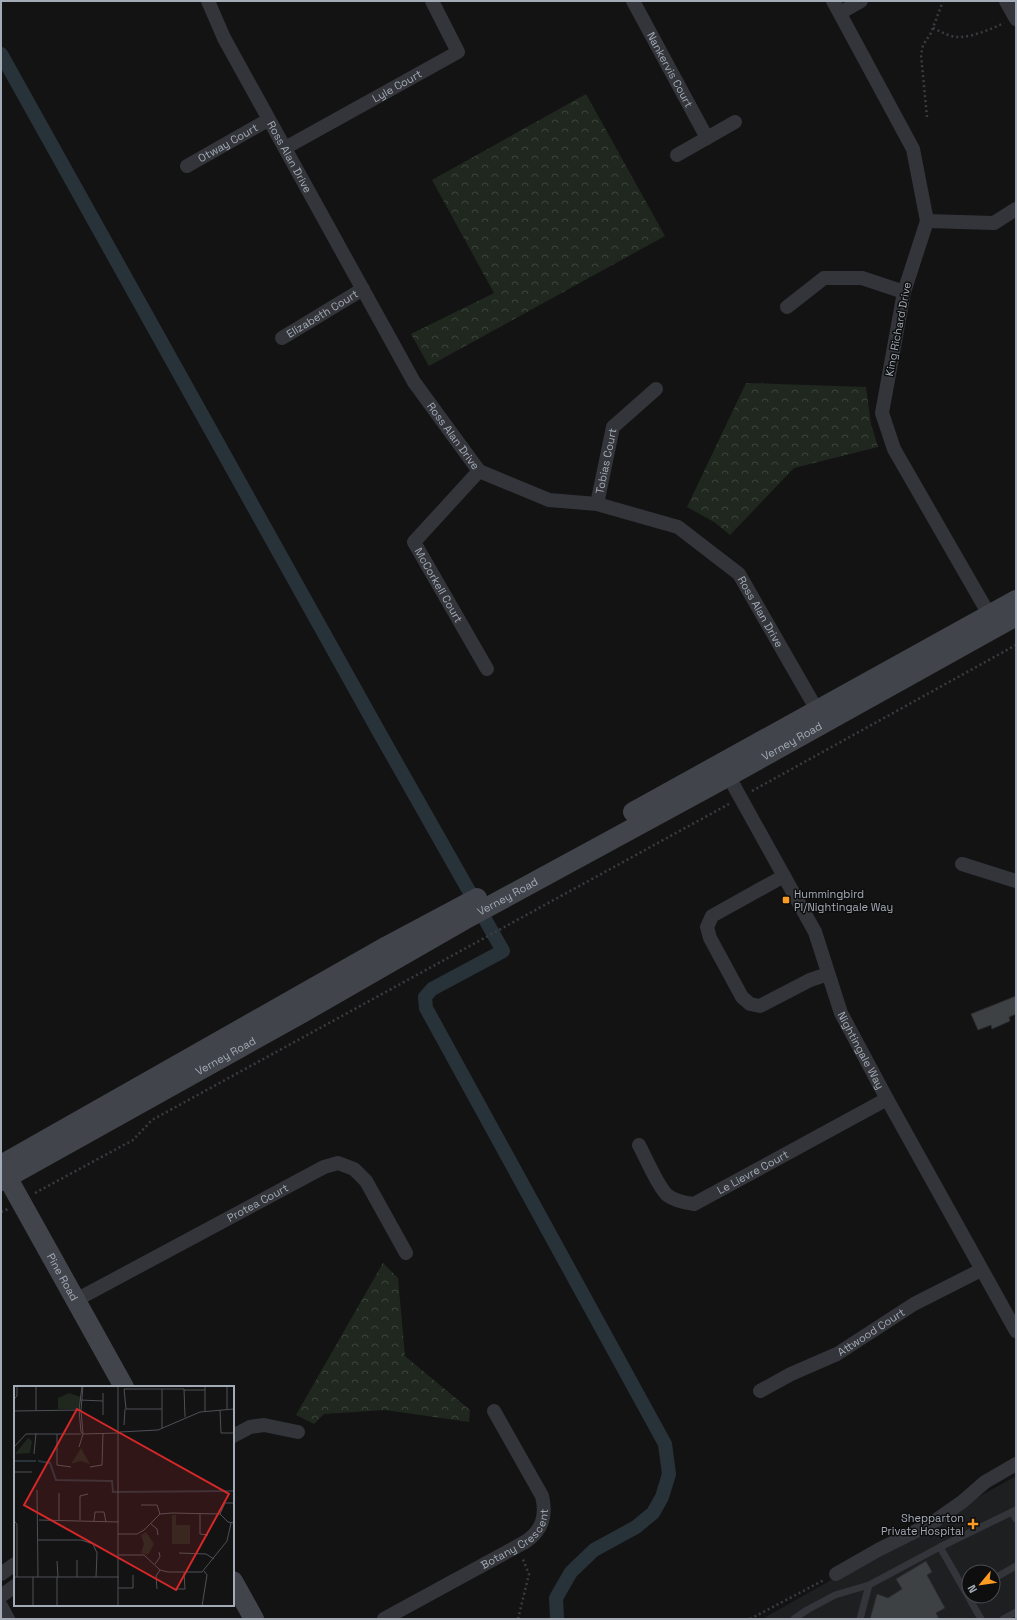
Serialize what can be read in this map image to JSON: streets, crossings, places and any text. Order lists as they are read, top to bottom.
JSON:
{
  "streets": {
    "street": [
      "Nankervis Court",
      "Lyle Court",
      "Otway Court",
      "Ross Alan Drive",
      "Elizabeth Court",
      "King Richard Drive",
      "Tobias Court",
      "McCorkell Court",
      "Verney Road",
      "Nightingale Way",
      "Le Lievre Court",
      "Protea Court",
      "Pine Road",
      "Attwood Court",
      "Botany Crescent"
    ]
  },
  "crossings": [
    ["Lyle Court", "Ross Alan Drive"],
    ["Otway Court", "Ross Alan Drive"],
    ["Ross Alan Drive", "Elizabeth Court"],
    ["Ross Alan Drive", "Tobias Court"],
    ["Ross Alan Drive", "McCorkell Court"],
    ["Ross Alan Drive", "Verney Road"],
    ["King Richard Drive", "Verney Road"],
    ["Verney Road", "Nightingale Way"],
    ["Verney Road", "Pine Road"],
    ["Nightingale Way", "Le Lievre Court"],
    ["Nightingale Way", "Attwood Court"],
    ["Protea Court", "Pine Road"]
  ],
  "places": {
    "transit": ["Hummingbird Pl/Nightingale Way"],
    "health": ["Shepparton Private Hospital"]
  },
  "north": "bottom left"
}
